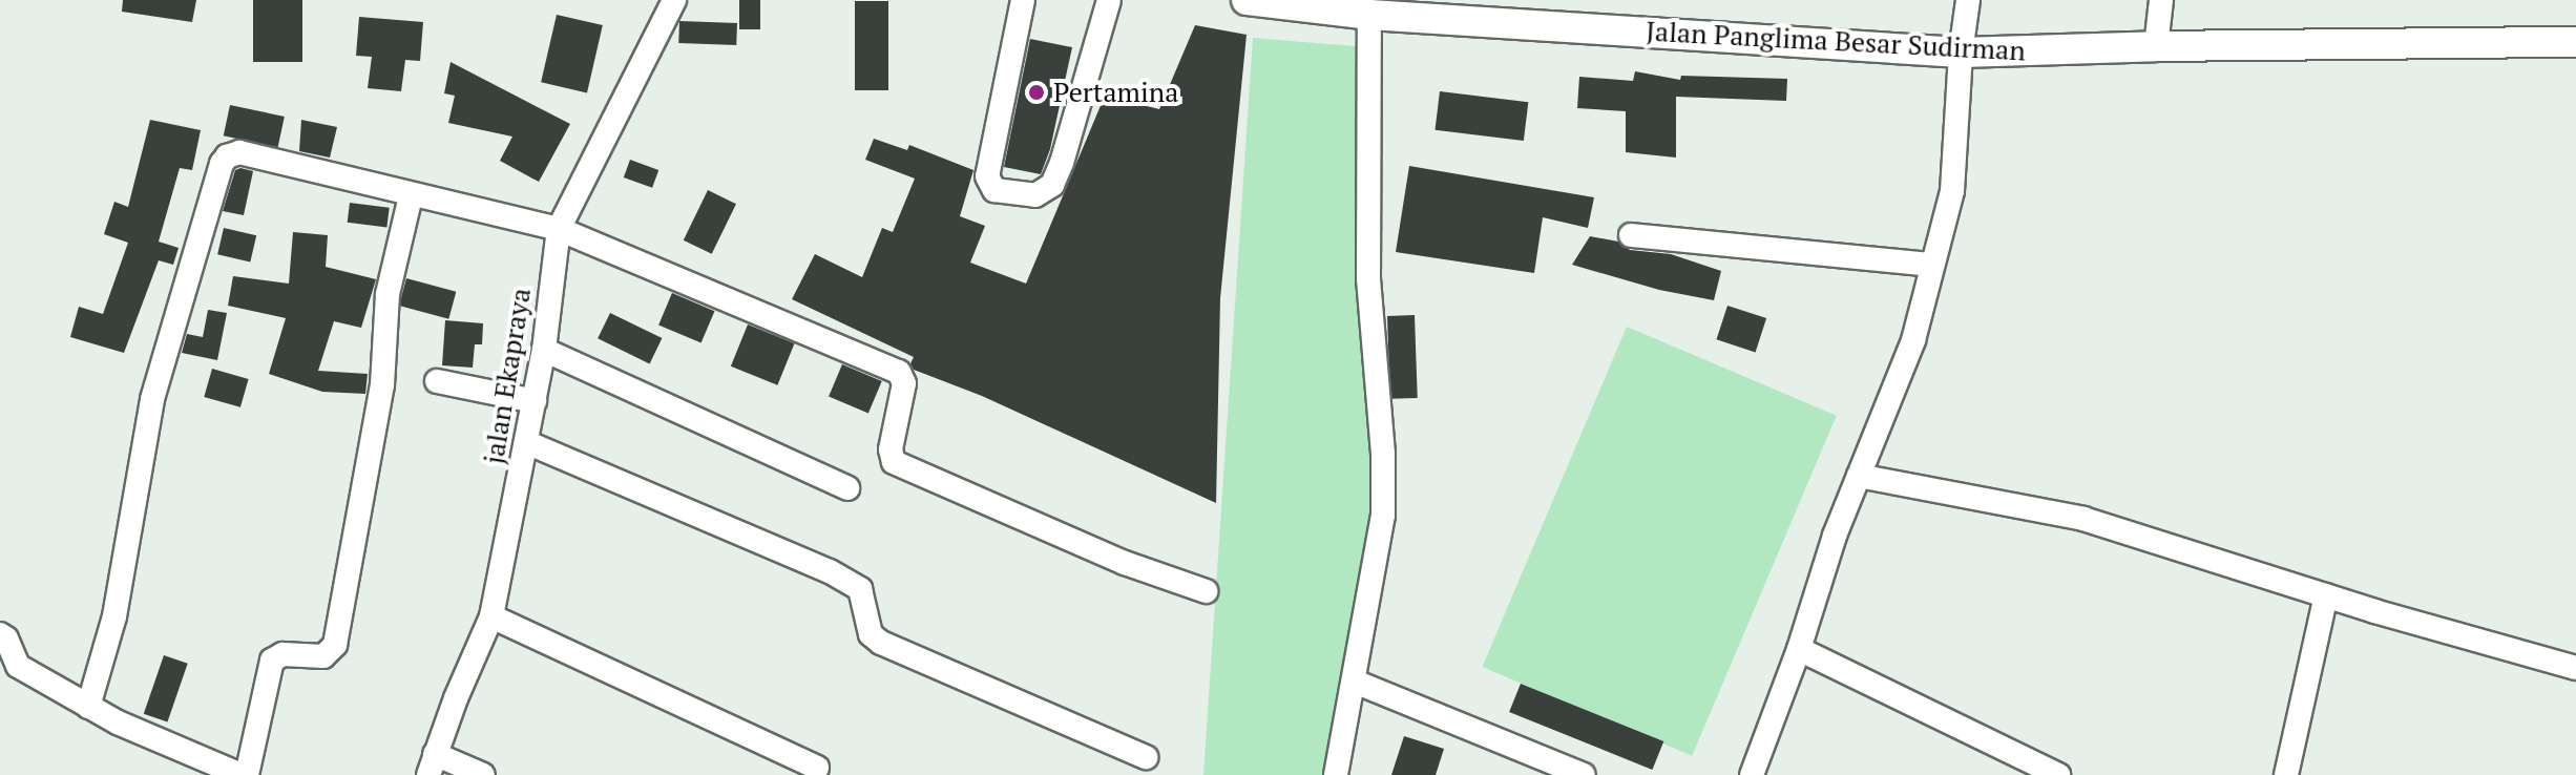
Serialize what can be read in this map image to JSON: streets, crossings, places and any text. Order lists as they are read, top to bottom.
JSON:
{
  "streets": {
    "main road": ["Jalan Panglima Besar Sudirman"],
    "street": ["jalan Ekapraya"]
  },
  "places": ["Pertamina"]
}
